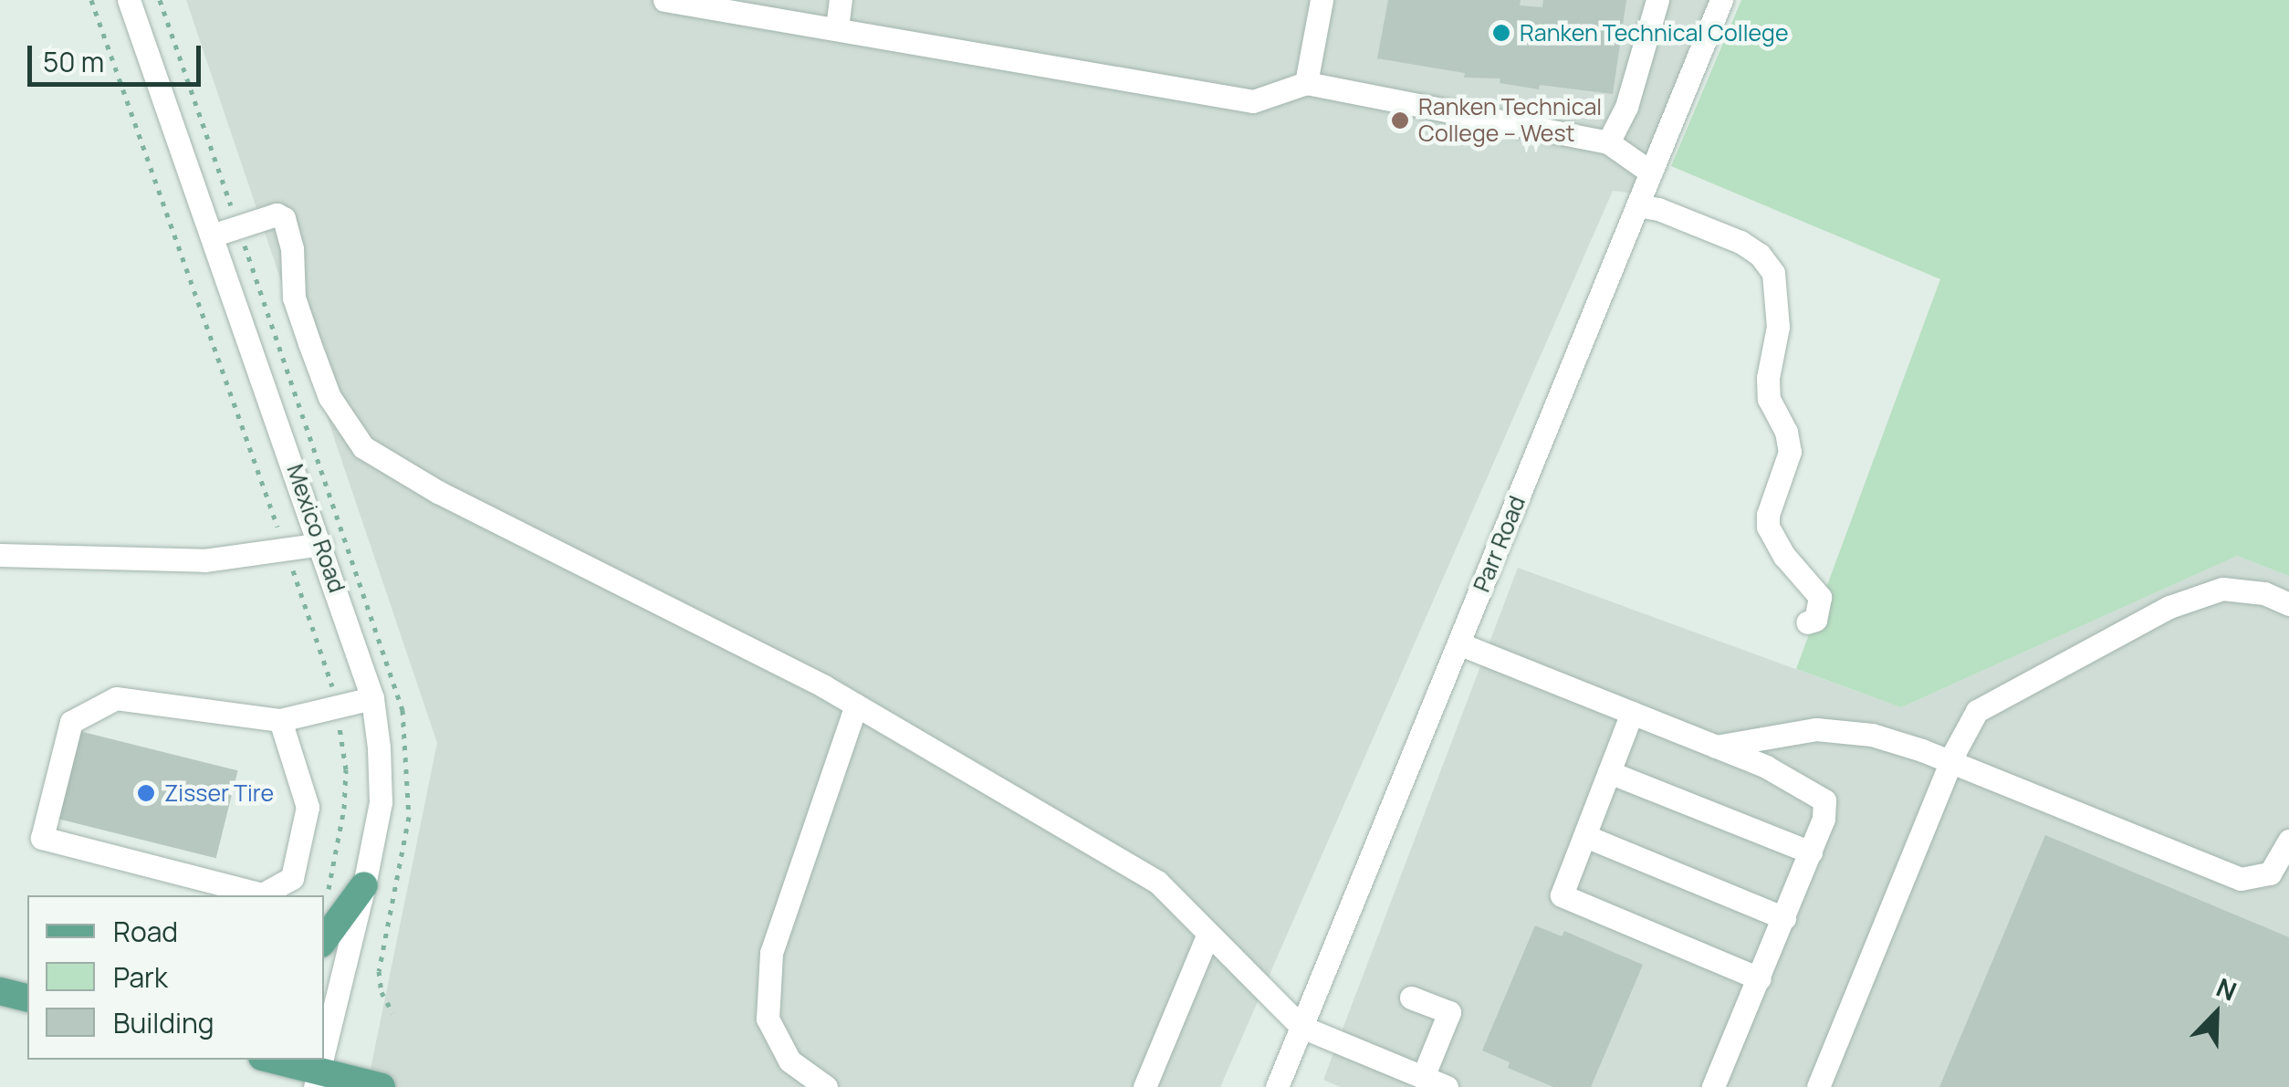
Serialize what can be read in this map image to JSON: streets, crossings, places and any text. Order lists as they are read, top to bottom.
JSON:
{
  "streets": {
    "street": ["Mexico Road", "Parr Road"]
  },
  "places": ["Ranken Technical College", "Ranken Technical College – West", "Zisser Tire"],
  "legend": ["Road", "Park", "Building"],
  "scale_bar": "50 m",
  "north": "top right"
}
